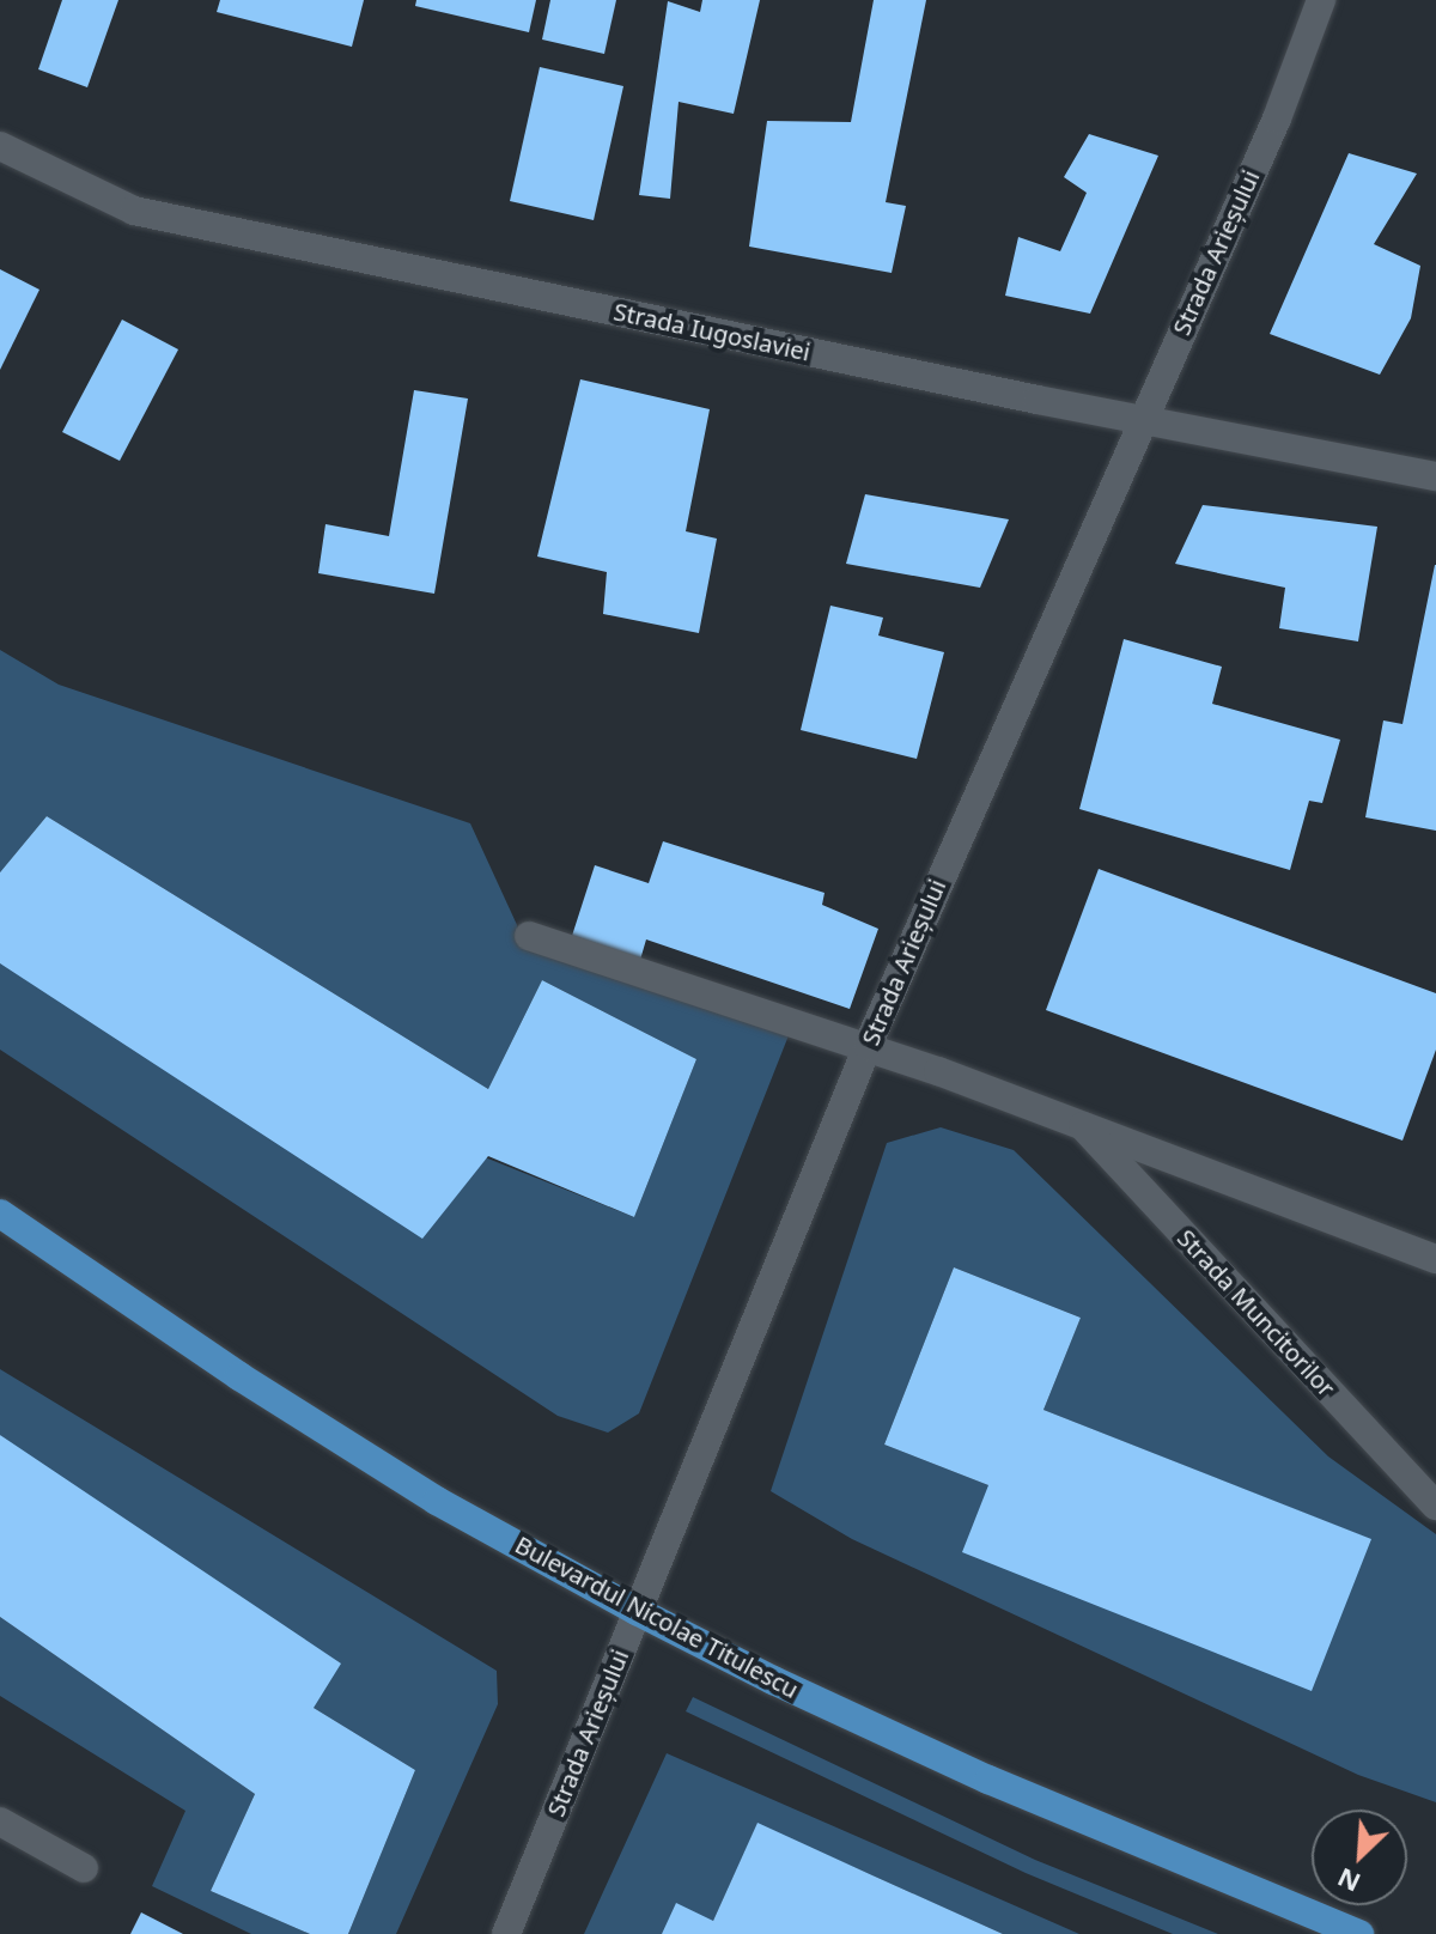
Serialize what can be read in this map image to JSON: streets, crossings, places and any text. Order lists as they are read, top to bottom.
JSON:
{
  "streets": {
    "main road": ["Bulevardul Nicolae Titulescu"],
    "street": ["Strada Arieșului", "Strada Iugoslaviei", "Strada Muncitorilor"]
  },
  "crossings": [
    ["Strada Arieșului", "Strada Iugoslaviei"],
    ["Strada Arieșului", "Strada Muncitorilor"],
    ["Strada Arieșului", "Bulevardul Nicolae Titulescu"]
  ],
  "north": "bottom left"
}
